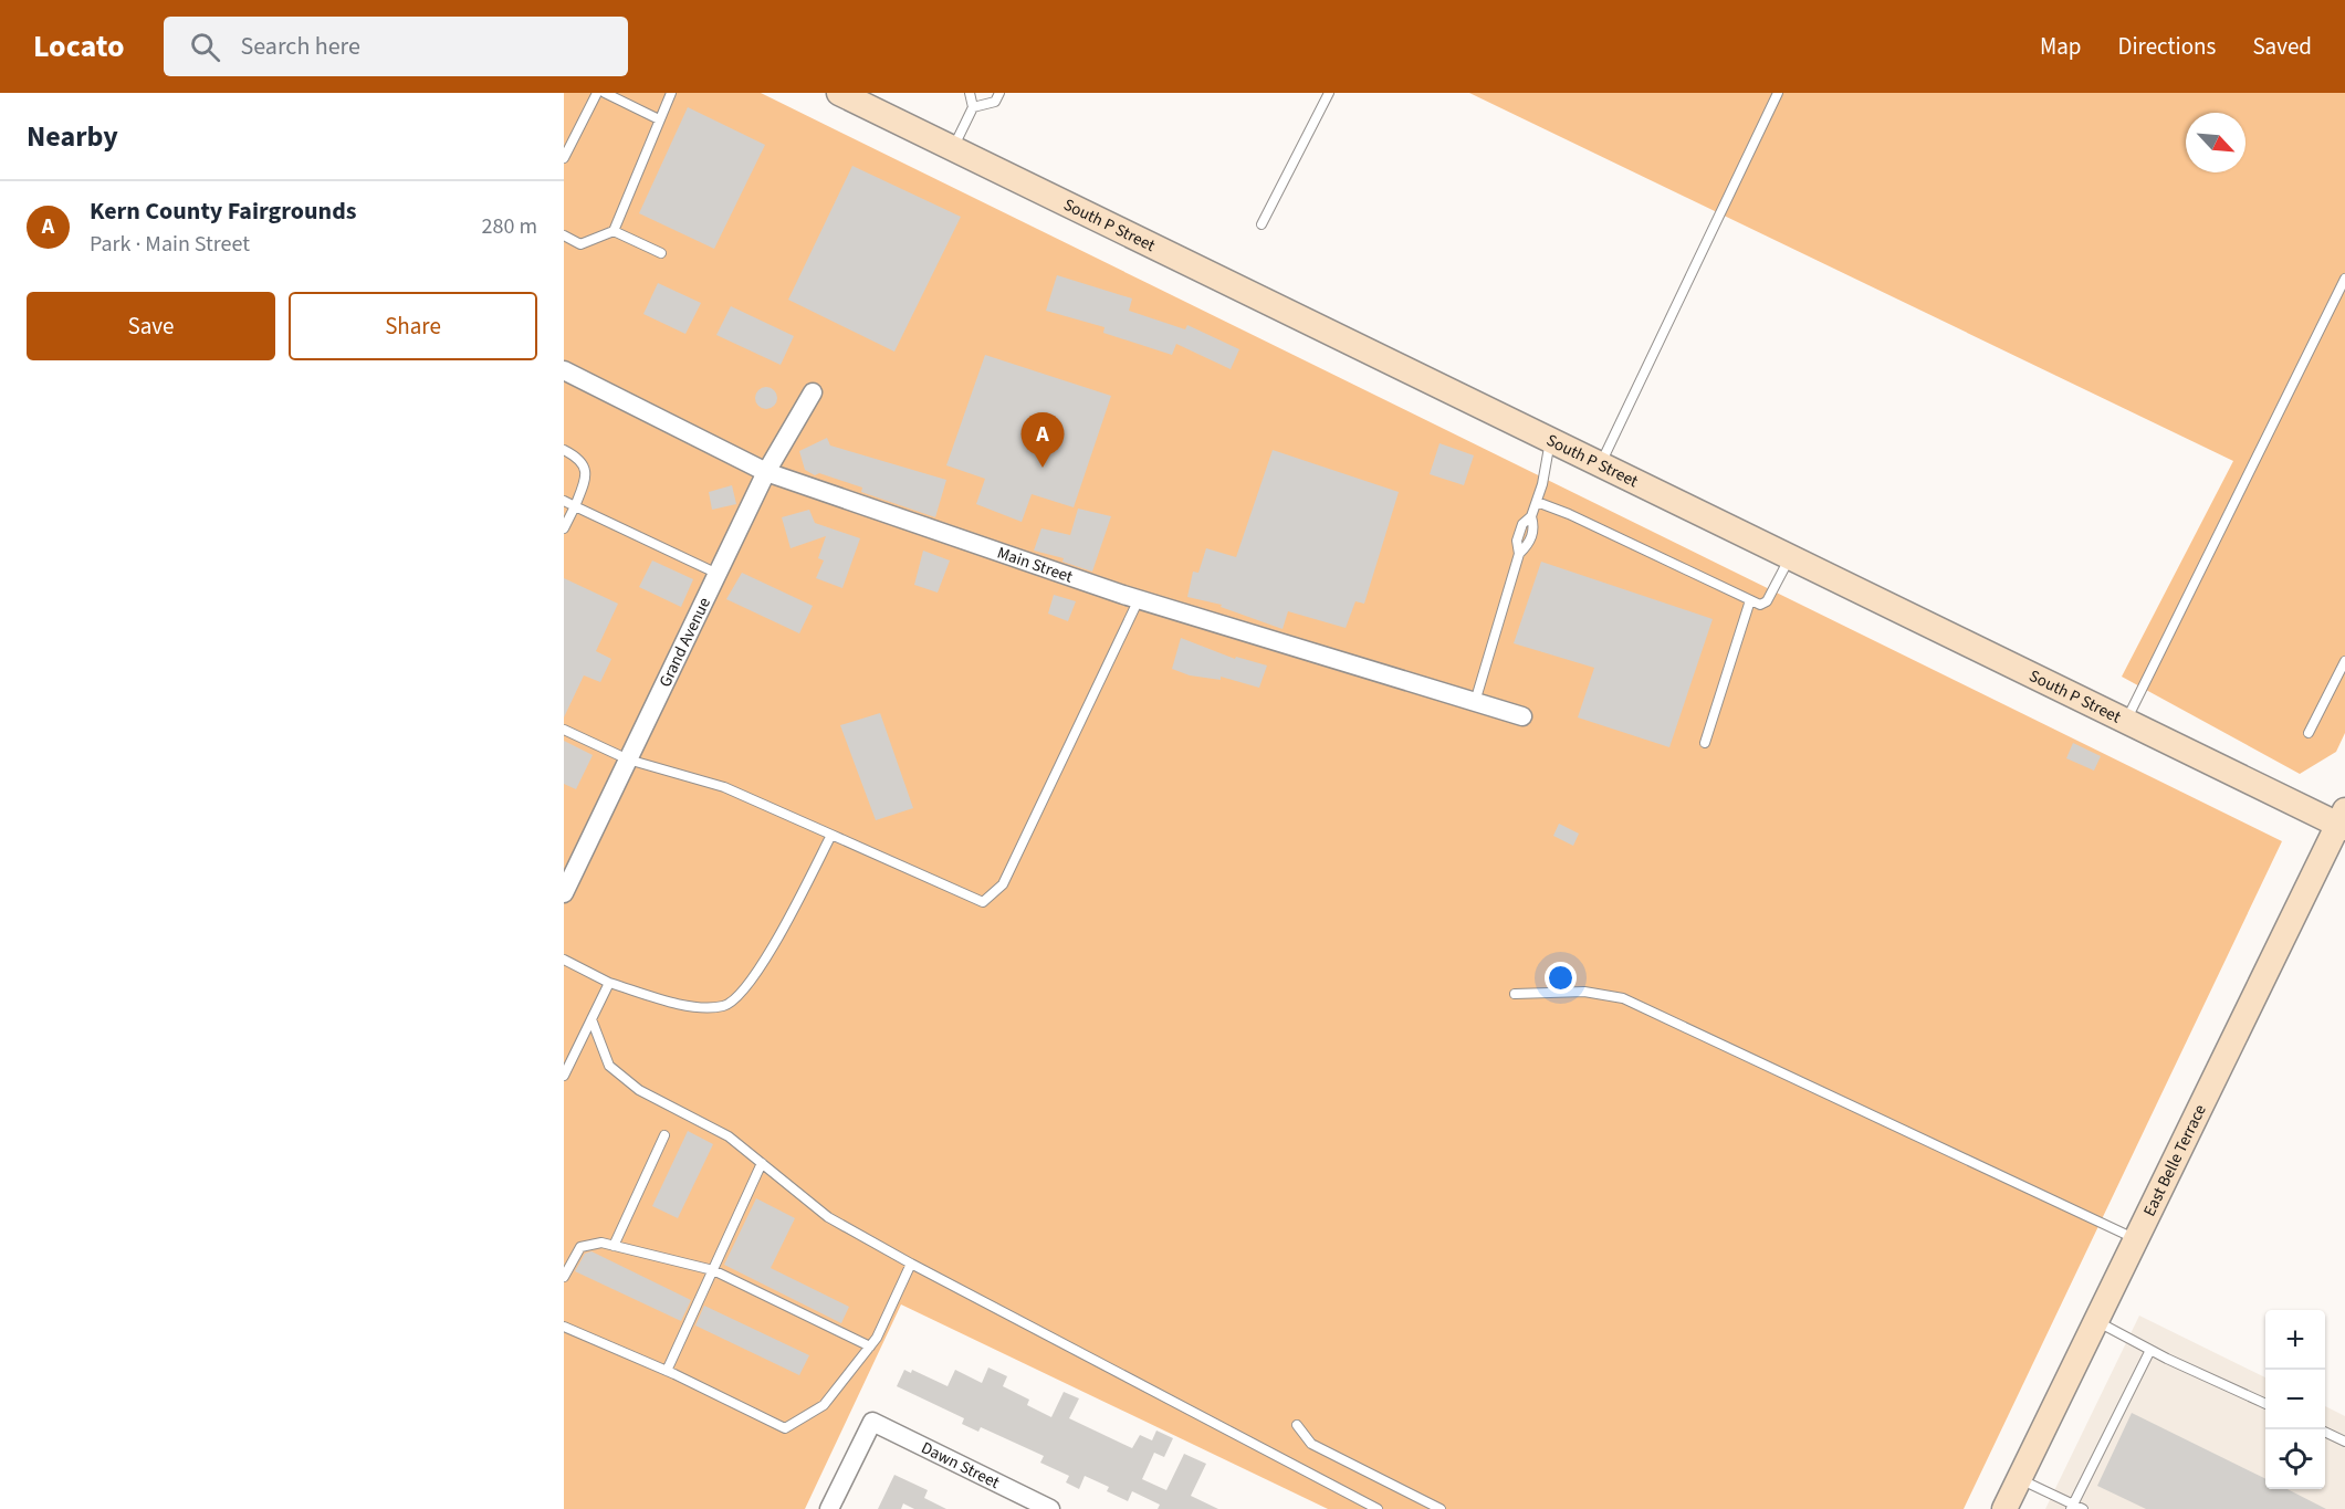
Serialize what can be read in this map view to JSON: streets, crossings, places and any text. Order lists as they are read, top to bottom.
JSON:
{
  "streets": {
    "street": [
      "South P Street",
      "Main Street",
      "Grand Avenue",
      "East Belle Terrace",
      "Dawn Street"
    ]
  },
  "crossings": [
    ["South P Street", "East Belle Terrace"],
    ["Main Street", "Grand Avenue"]
  ],
  "north": "bottom right",
  "page": {
    "header": "Locato",
    "search": "Search here",
    "nav": ["Map", "Directions", "Saved"],
    "heading": "Nearby",
    "list": [
      {
        "mark": "A",
        "name": "Kern County Fairgrounds",
        "note": "Park · Main Street",
        "value": "280 m"
      }
    ],
    "buttons": ["Save", "Share"],
    "pins": "A",
    "map_buttons": ["+", "−"]
  }
}
